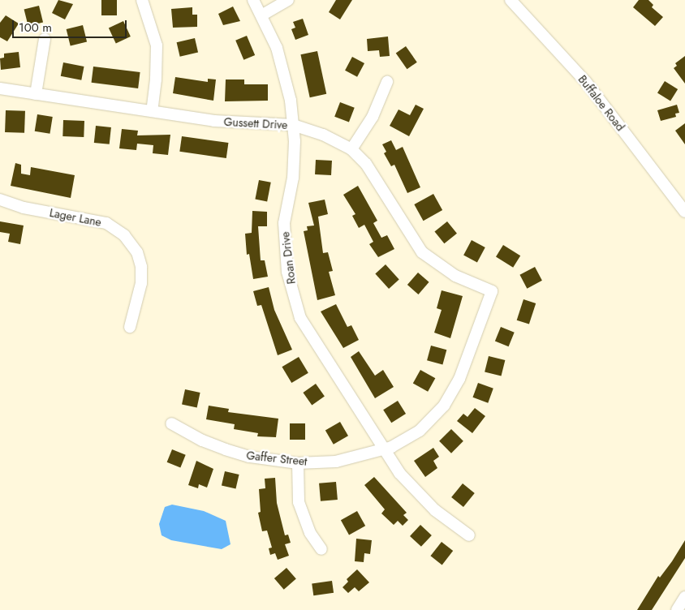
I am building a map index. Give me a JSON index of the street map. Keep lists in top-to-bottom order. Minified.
{"streets":{"street":["Buffaloe Road","Gussett Drive","Lager Lane","Roan Drive","Gaffer Street"]},"crossings":[["Gussett Drive","Roan Drive"],["Gussett Drive","Gaffer Street"],["Roan Drive","Gaffer Street"]],"scale_bar":"100 m"}
